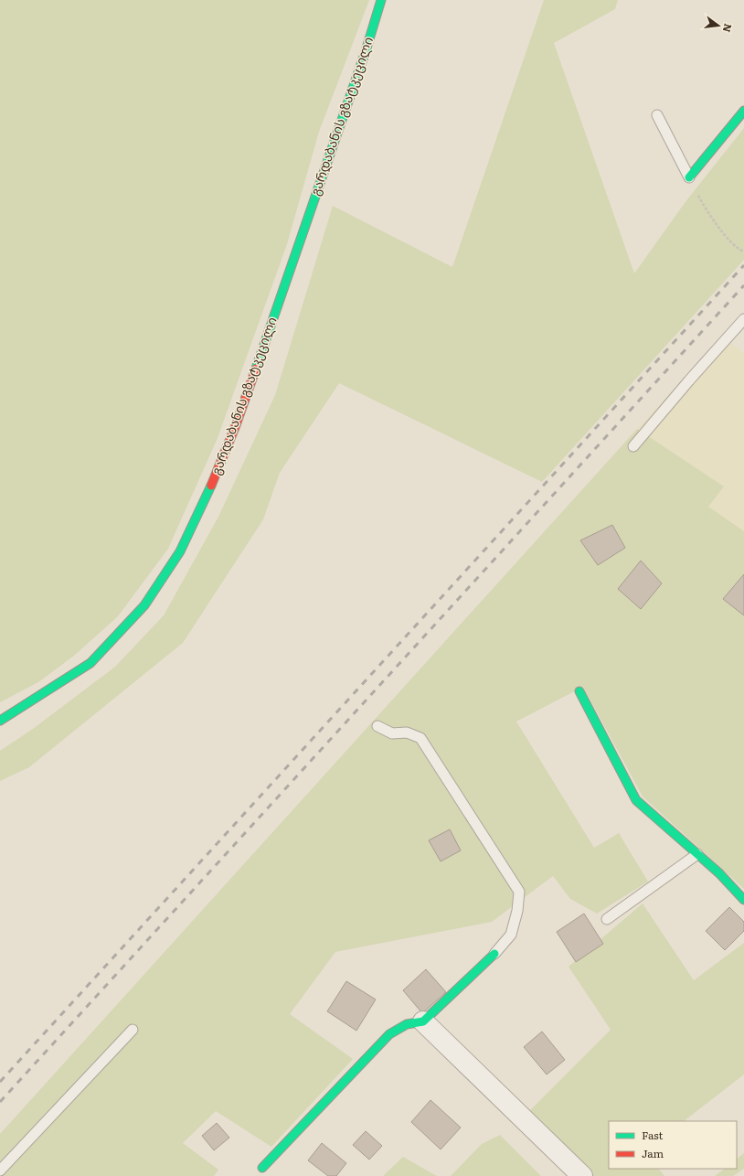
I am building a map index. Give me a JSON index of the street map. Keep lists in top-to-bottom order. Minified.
{"streets":{"main road":["გარდაბანის გზატკეცილი"]},"legend":["Fast","Jam"],"north":"right"}
